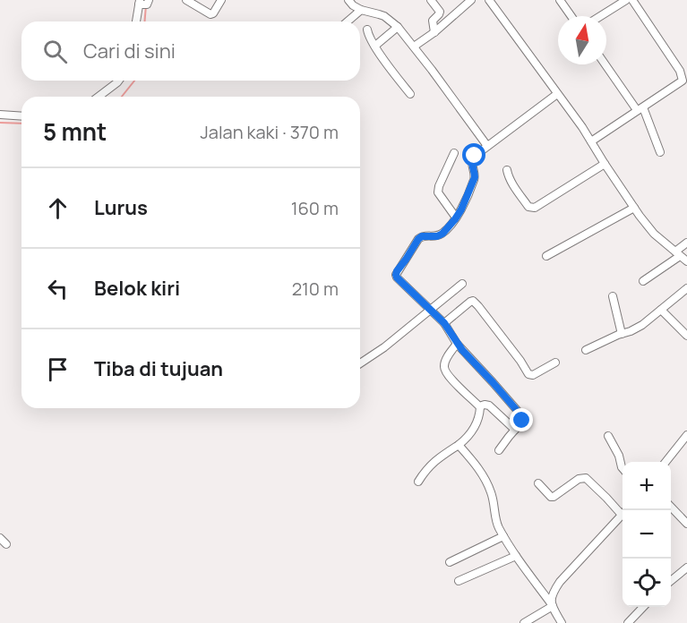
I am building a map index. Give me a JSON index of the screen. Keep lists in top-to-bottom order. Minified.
{"north":"top","page":{"search":"Cari di sini","heading":["5 mnt","Jalan kaki · 370 m"],"list":[["Lurus","160 m"],["Belok kiri","210 m"],"Tiba di tujuan"],"map_buttons":["+","−"]}}
